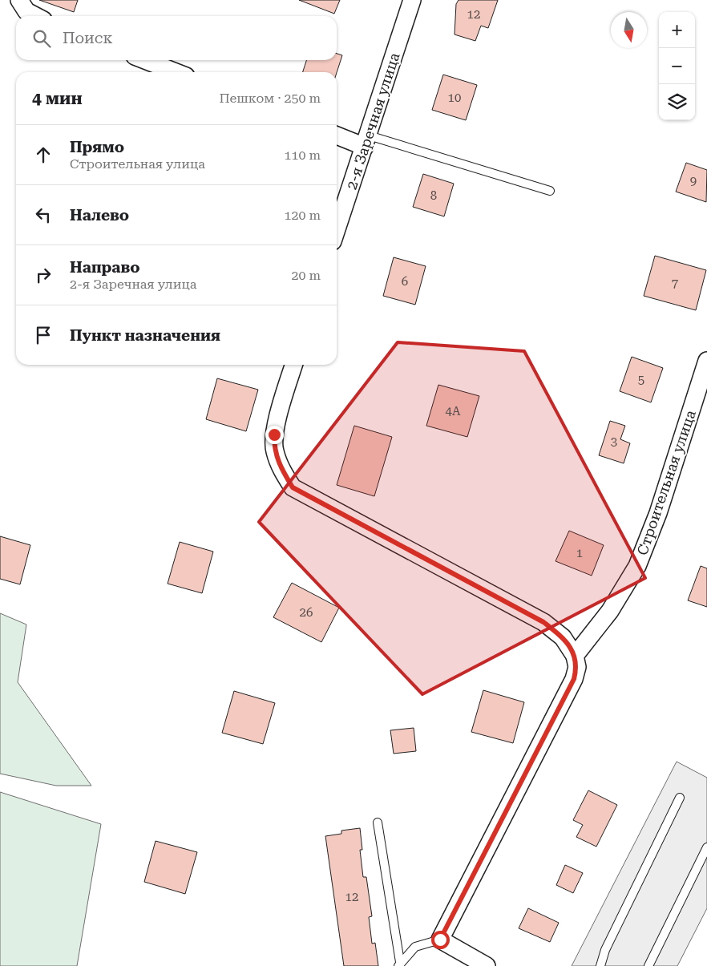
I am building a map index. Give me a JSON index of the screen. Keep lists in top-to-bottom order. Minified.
{"streets":{"street":["2-я Заречная улица","Строительная улица"]},"house_numbers":["12","10","9","8","6","7","5","4А","3","1","26","12"],"north":"bottom","page":{"map_buttons":["+","−"],"search":"Поиск","heading":["4 мин","Пешком · 250 m"],"list":[["Прямо","Строительная улица","110 m"],["Налево","120 m"],["Направо","2-я Заречная улица","20 m"],"Пункт назначения"]}}
